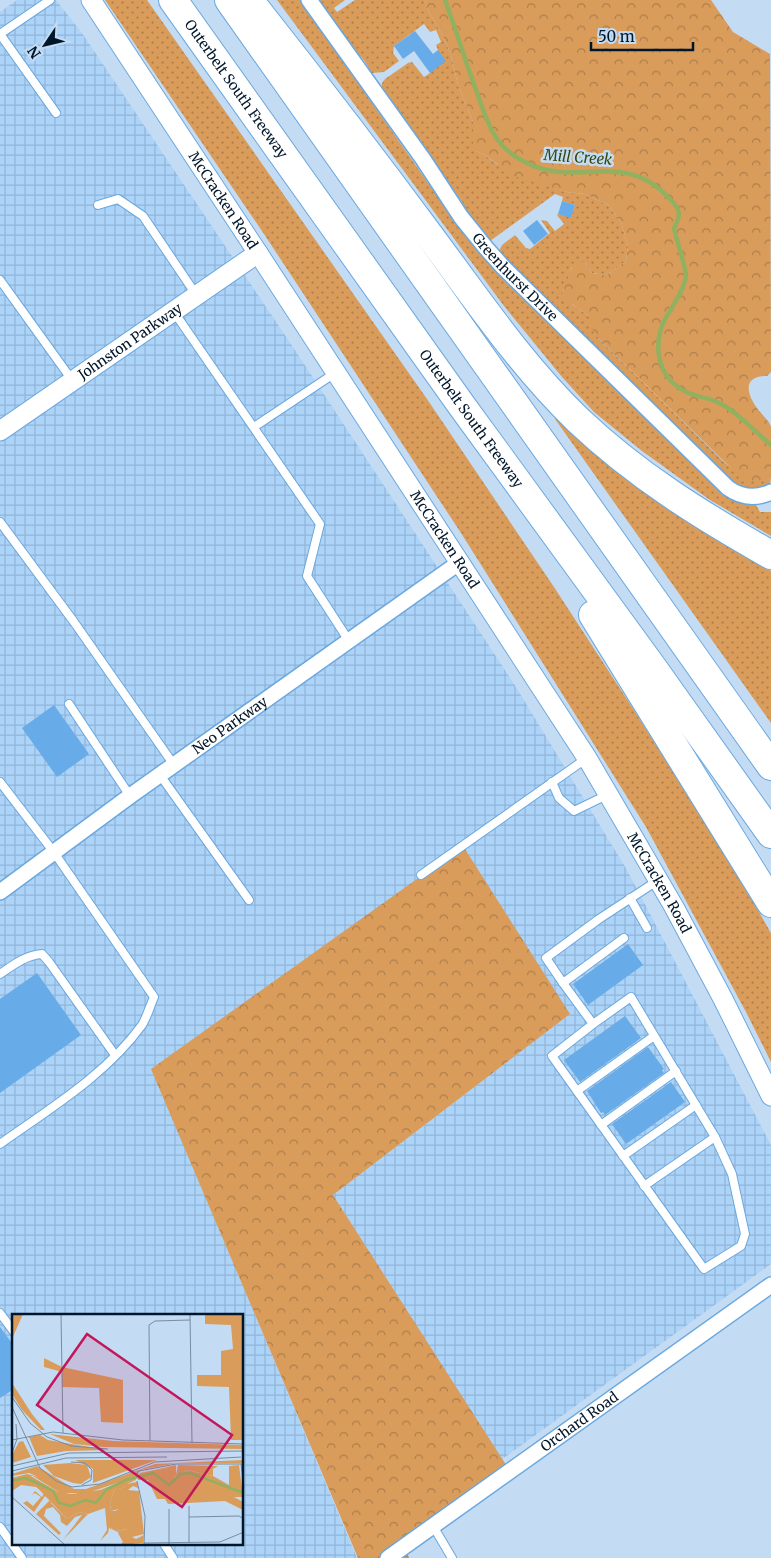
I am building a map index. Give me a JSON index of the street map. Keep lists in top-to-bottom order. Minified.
{"streets":{"highway":["Outerbelt South Freeway"],"street":["McCracken Road","Greenhurst Drive","Johnston Parkway","Neo Parkway","Orchard Road"]},"crossings":[["McCracken Road","Johnston Parkway"],["McCracken Road","Neo Parkway"]],"water":["Mill Creek"],"scale_bar":"50 m","north":"bottom left"}
